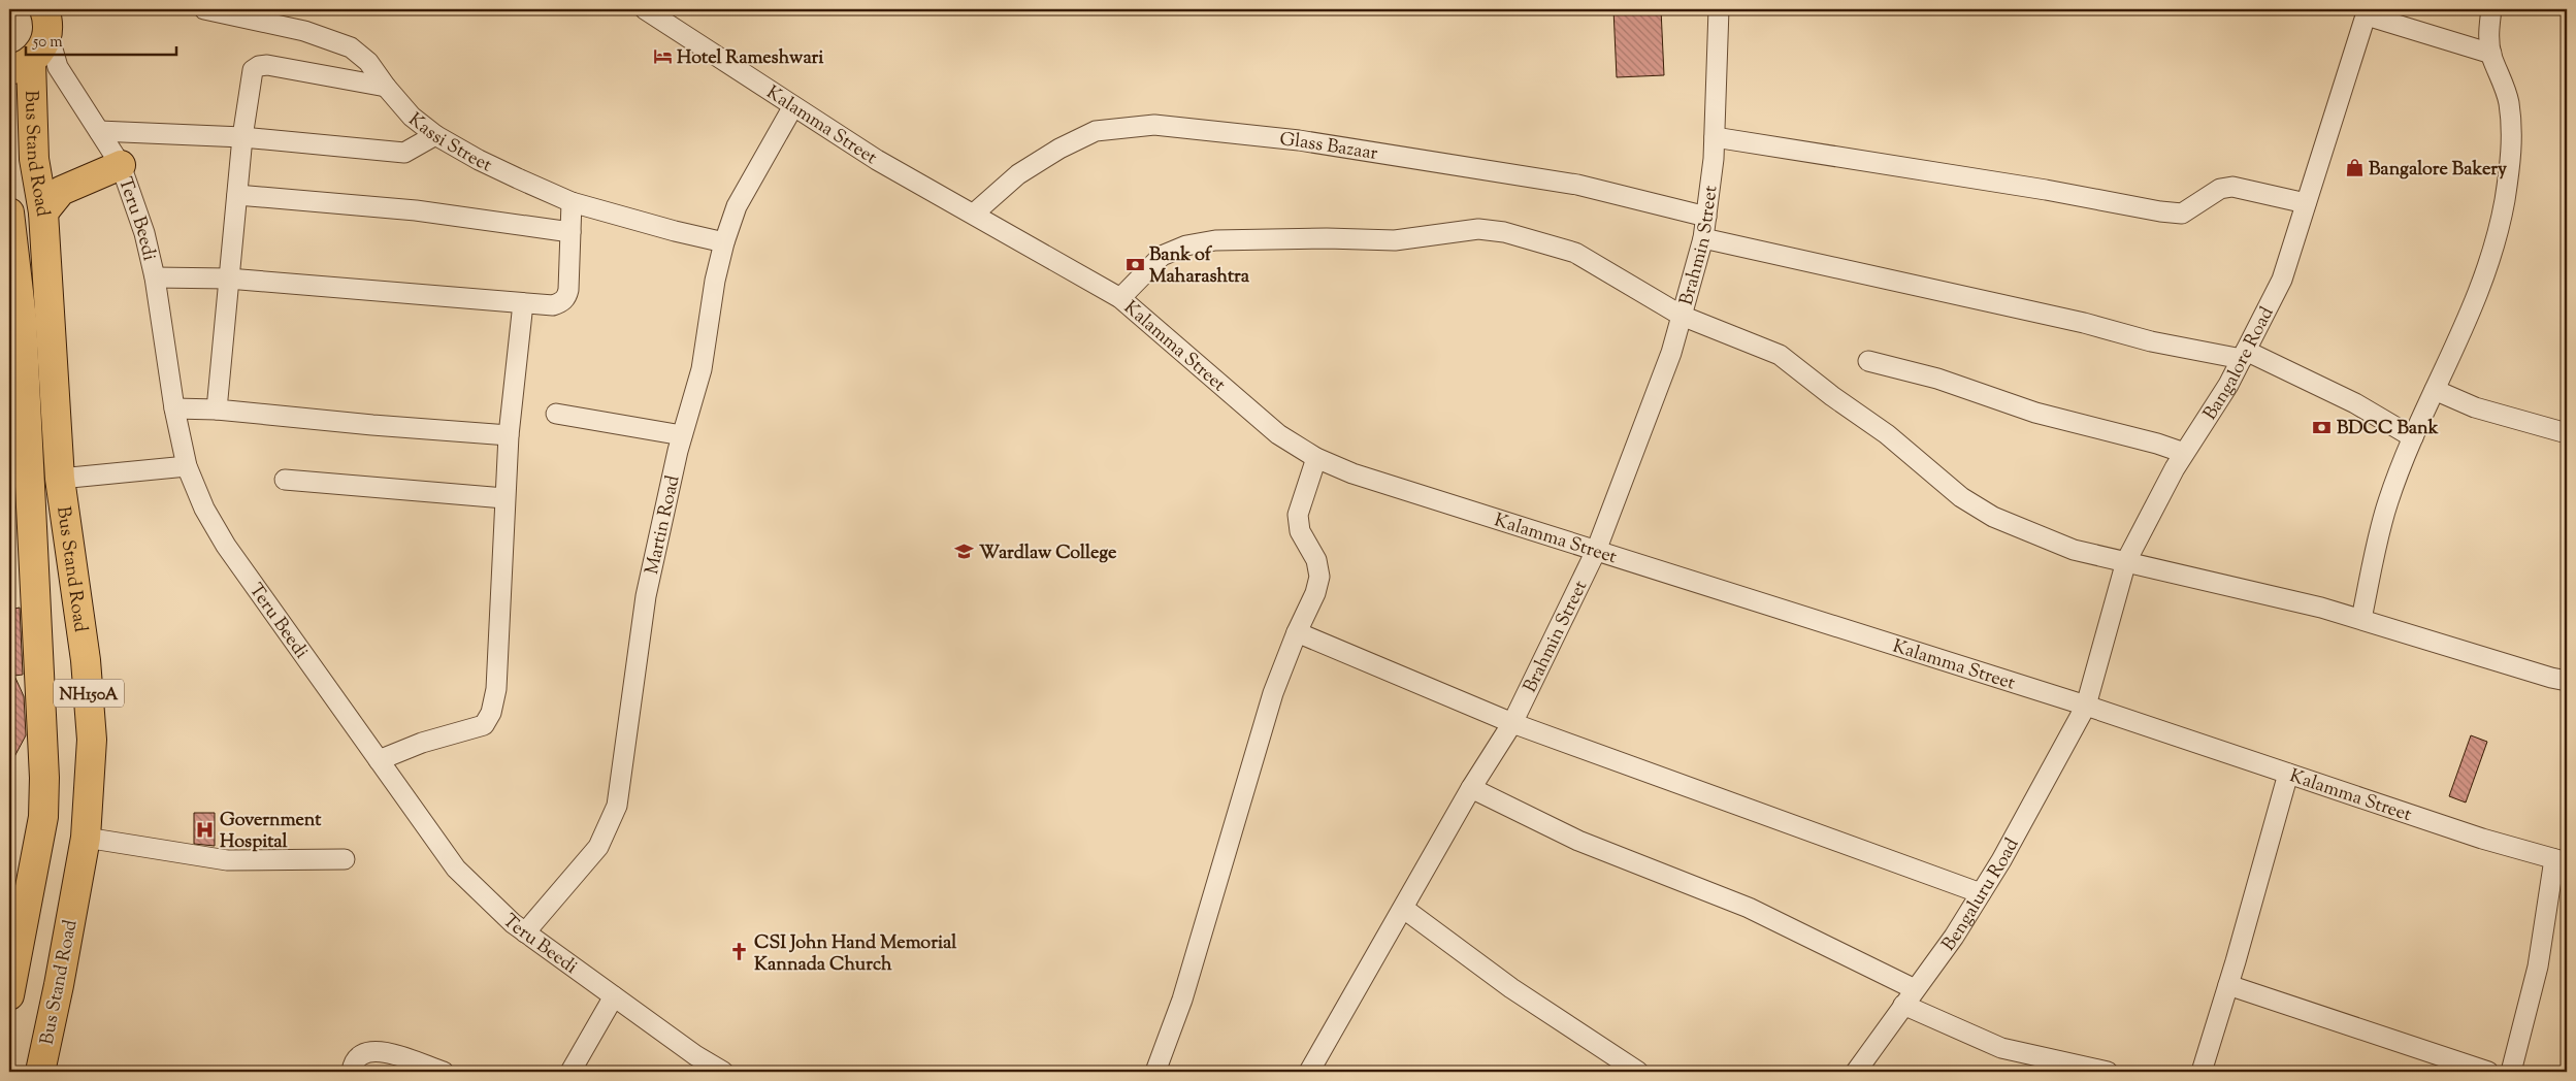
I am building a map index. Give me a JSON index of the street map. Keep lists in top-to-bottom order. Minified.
{"streets":{"highway":["Bus Stand Road","NH150A"],"street":["Kalamma Street","Kassi Street","Glass Bazaar","Teru Beedi","Brahmin Street","Bangalore Road","Martin Road","Bengaluru Road"]},"crossings":[["Kalamma Street","Glass Bazaar"],["Kalamma Street","Brahmin Street"],["Kalamma Street","Bangalore Road"],["Kalamma Street","Martin Road"],["Kalamma Street","Bengaluru Road"],["Kassi Street","Martin Road"],["Glass Bazaar","Brahmin Street"],["Teru Beedi","Martin Road"],["Bangalore Road","Bengaluru Road"]],"places":{"hotel":["Hotel Rameshwari"],"shop":["Bangalore Bakery"],"bank":["Bank of Maharashtra","BDCC Bank"],"school or university":["Wardlaw College"],"hospital":["Government Hospital"],"church":["CSI John Hand Memorial Kannada Church"]},"scale_bar":"50 m"}
